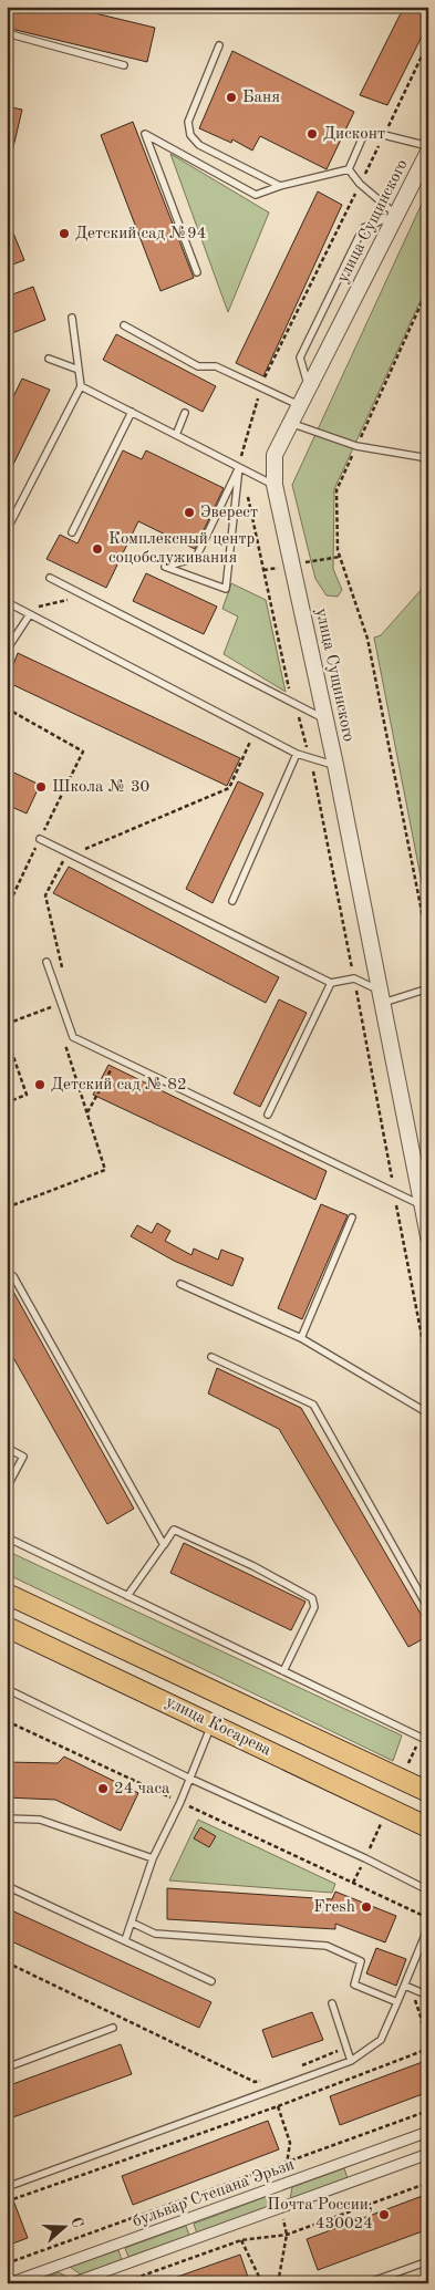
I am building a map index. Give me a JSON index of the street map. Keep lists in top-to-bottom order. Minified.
{"streets":{"main road":["улица Косарева"],"street":["улица Сущинского","бульвар Степана Эрьзи"]},"places":["Баня","Дисконт","Детский сад №94","Эверест","Комплексный центр соцобслуживания","Школа № 30","Детский сад № 82","24 часа","Fresh","Почта России, 430024"],"north":"right"}
